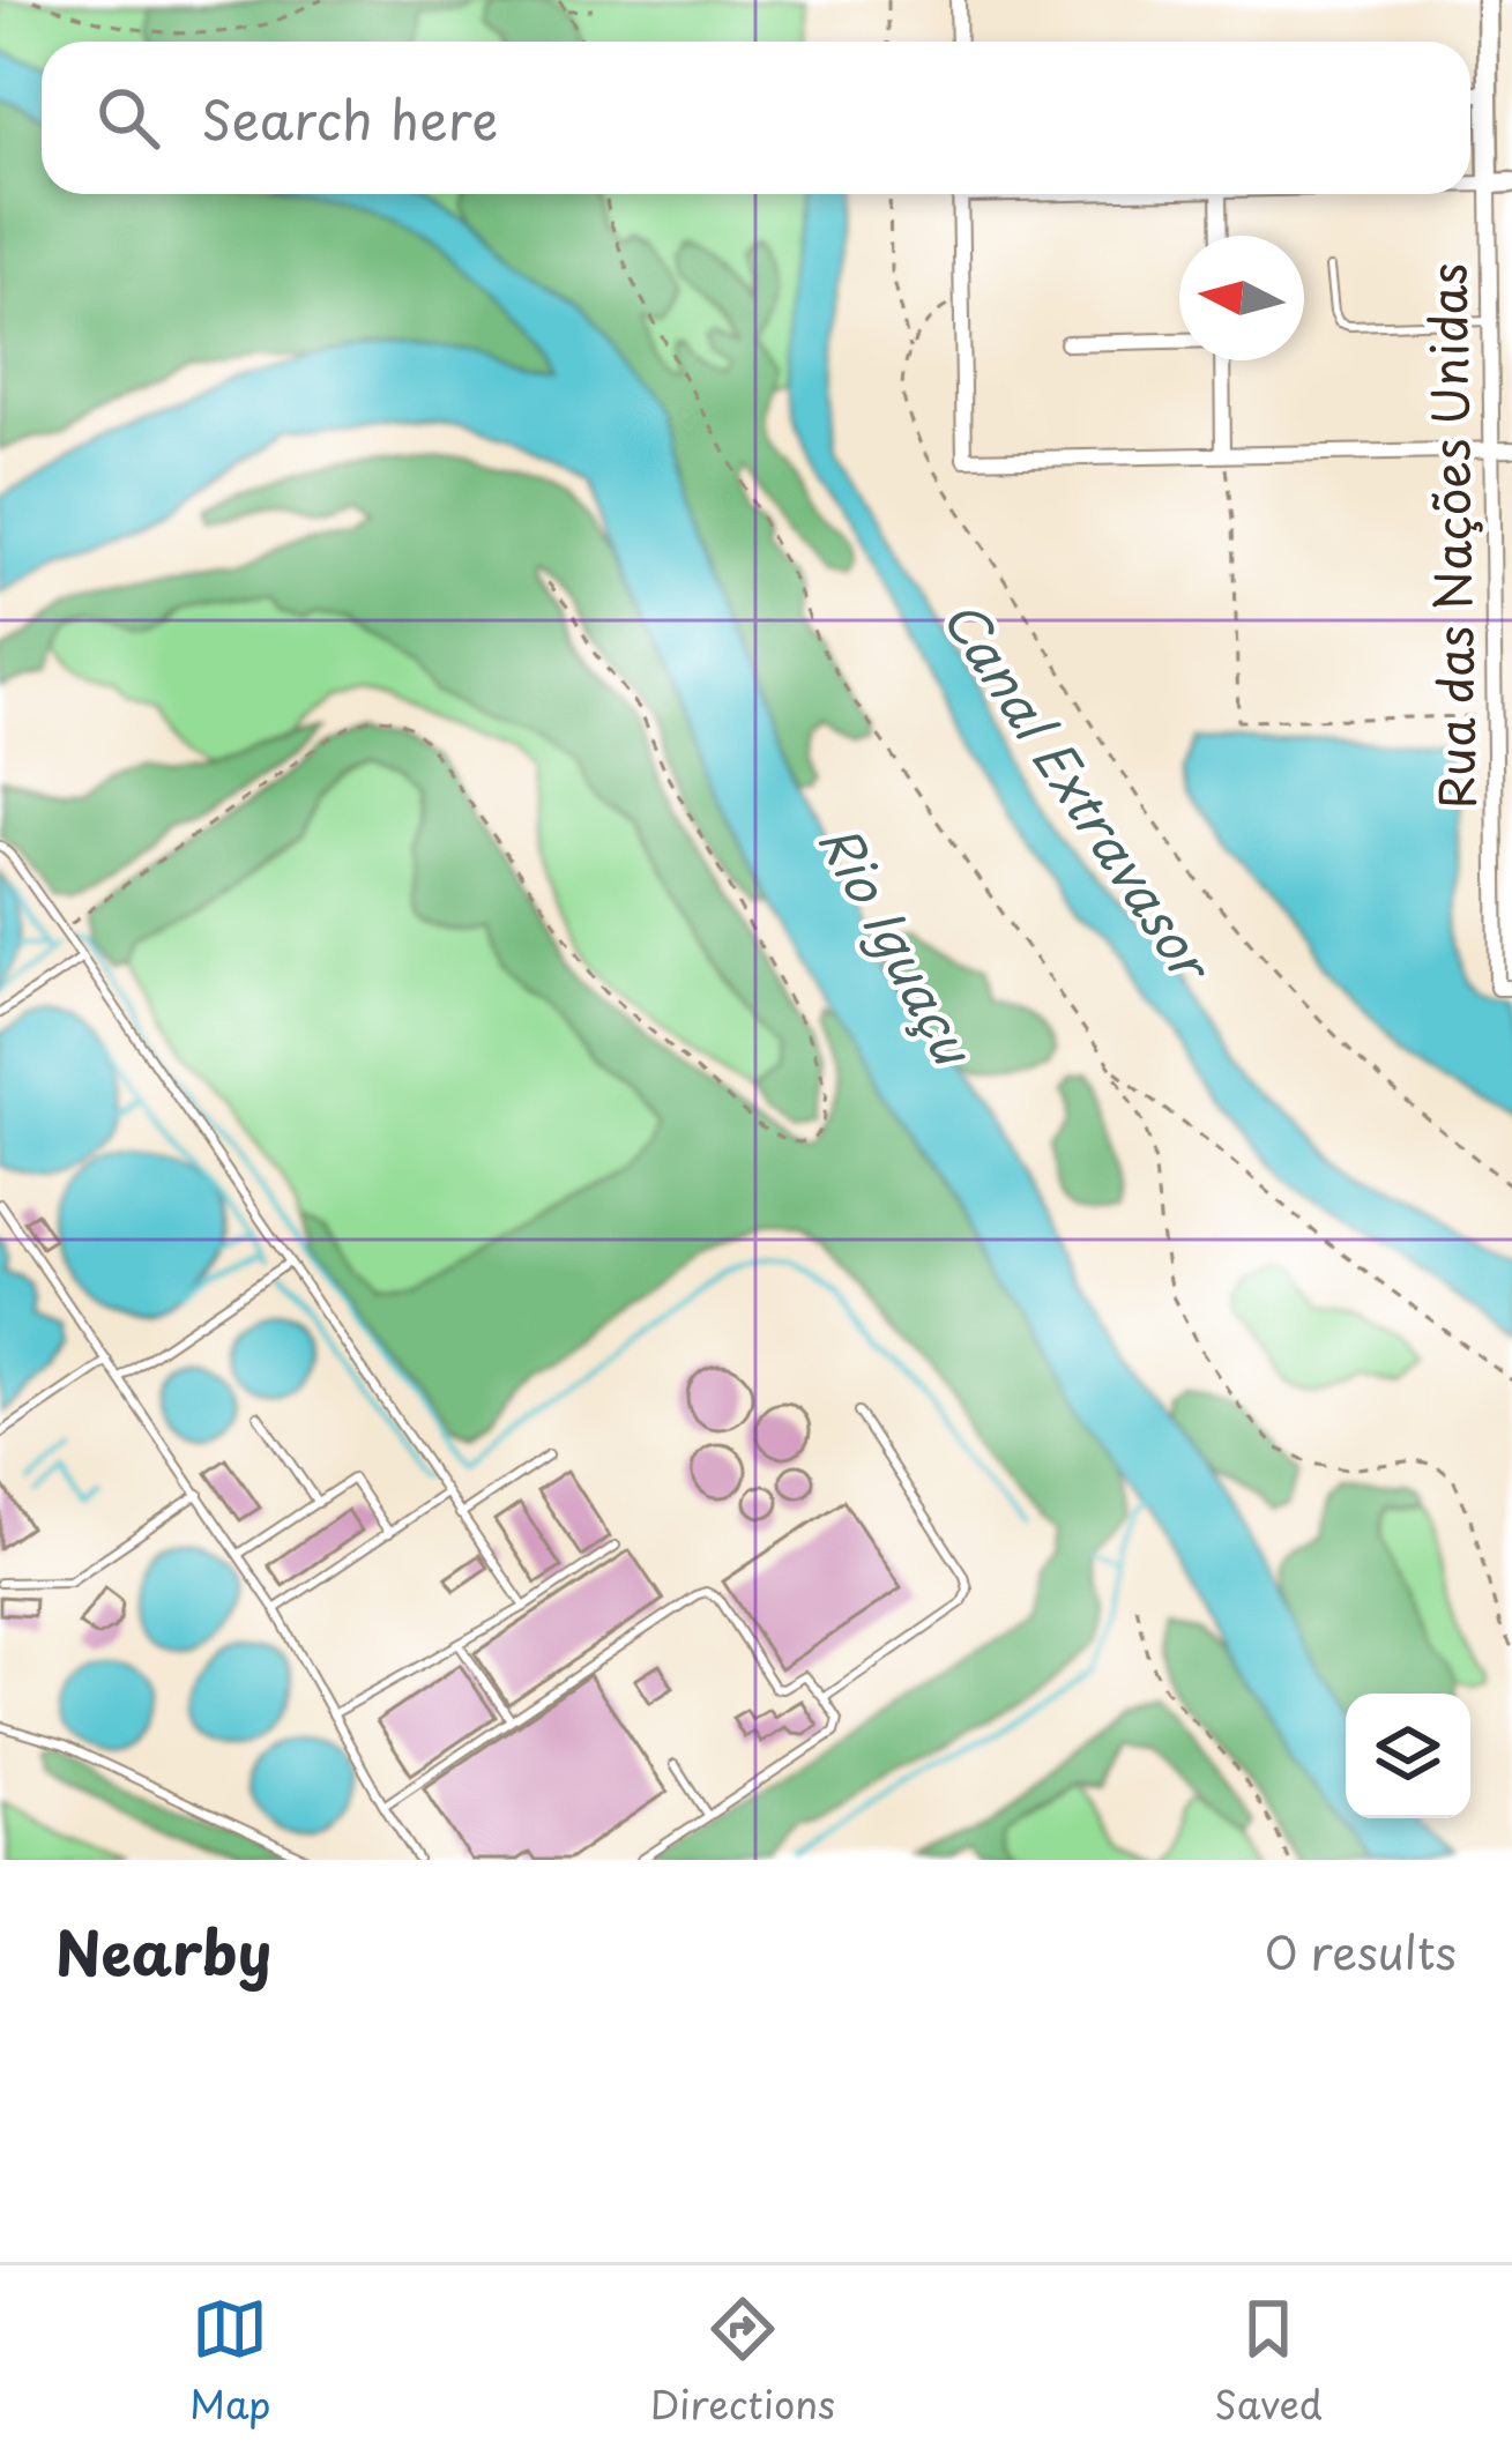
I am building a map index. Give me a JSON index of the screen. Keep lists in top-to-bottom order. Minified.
{"streets":{"street":["Rua das Nações Unidas"]},"water":["Canal Extravasor","Rio Iguaçu"],"north":"left","page":{"search":"Search here","heading":["Nearby","0 results"],"nav":["Map","Directions","Saved"]}}
